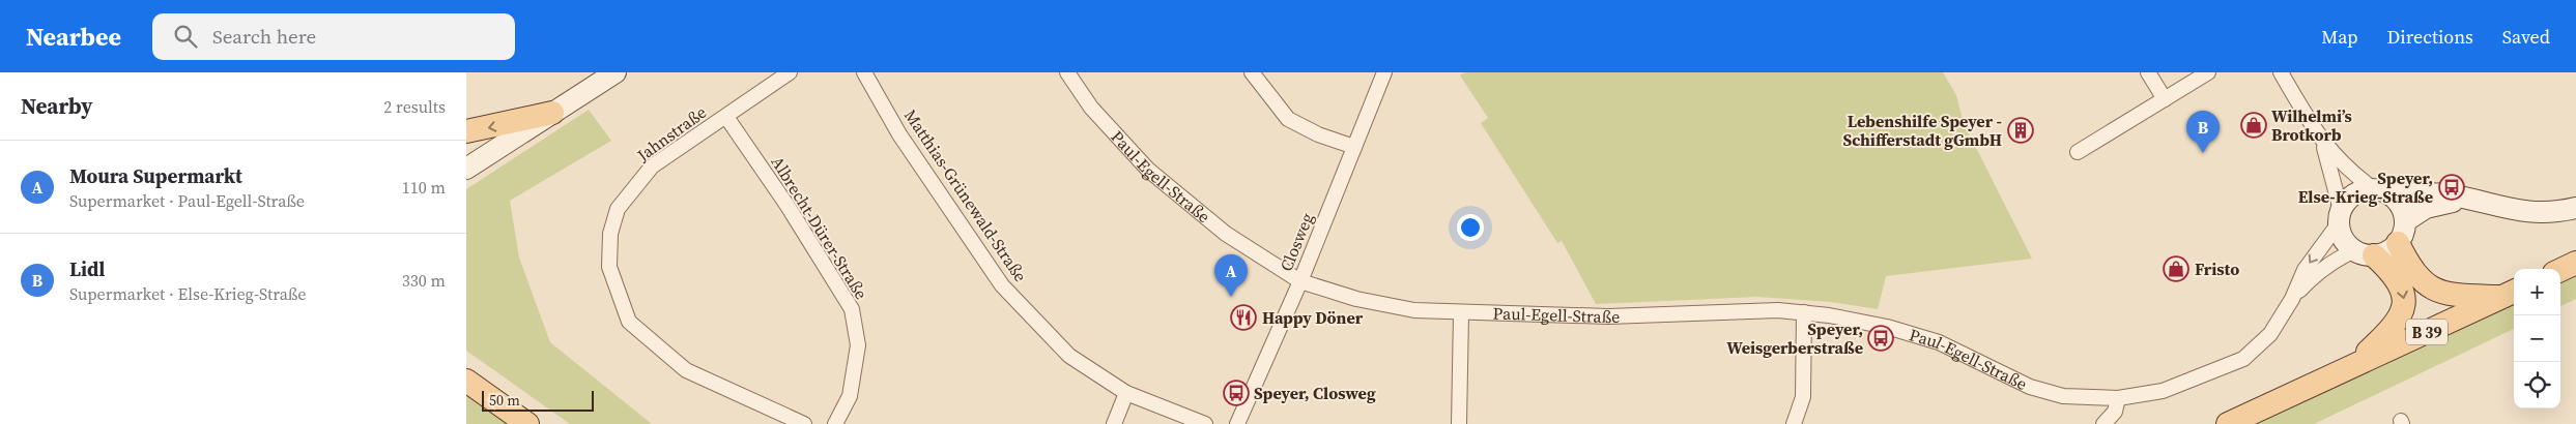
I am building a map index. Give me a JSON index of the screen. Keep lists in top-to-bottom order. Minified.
{"streets":{"main road":["B 39"],"street":["Jahnstraße","Paul-Egell-Straße","Matthias-Grünewald-Straße","Albrecht-Dürer-Straße","Closweg"]},"crossings":[["Jahnstraße","Albrecht-Dürer-Straße"],["Paul-Egell-Straße","Closweg"]],"places":{"shop":["Wilhelmi’s Brotkorb","Fristo"],"building":["Lebenshilfe Speyer - Schifferstadt gGmbH"],"bus stop":["Speyer, Else-Krieg-Straße","Speyer, Weisgerberstraße","Speyer, Closweg"],"restaurant":["Happy Döner"]},"scale_bar":"50 m","page":{"header":"Nearbee","search":"Search here","nav":["Map","Directions","Saved"],"heading":["Nearby","2 results"],"pins":["B","A"],"list":[{"mark":"A","name":"Moura Supermarkt","note":"Supermarket · Paul-Egell-Straße","value":"110 m"},{"mark":"B","name":"Lidl","note":"Supermarket · Else-Krieg-Straße","value":"330 m"}],"map_buttons":["+","−"],"scale":"50 m"}}
